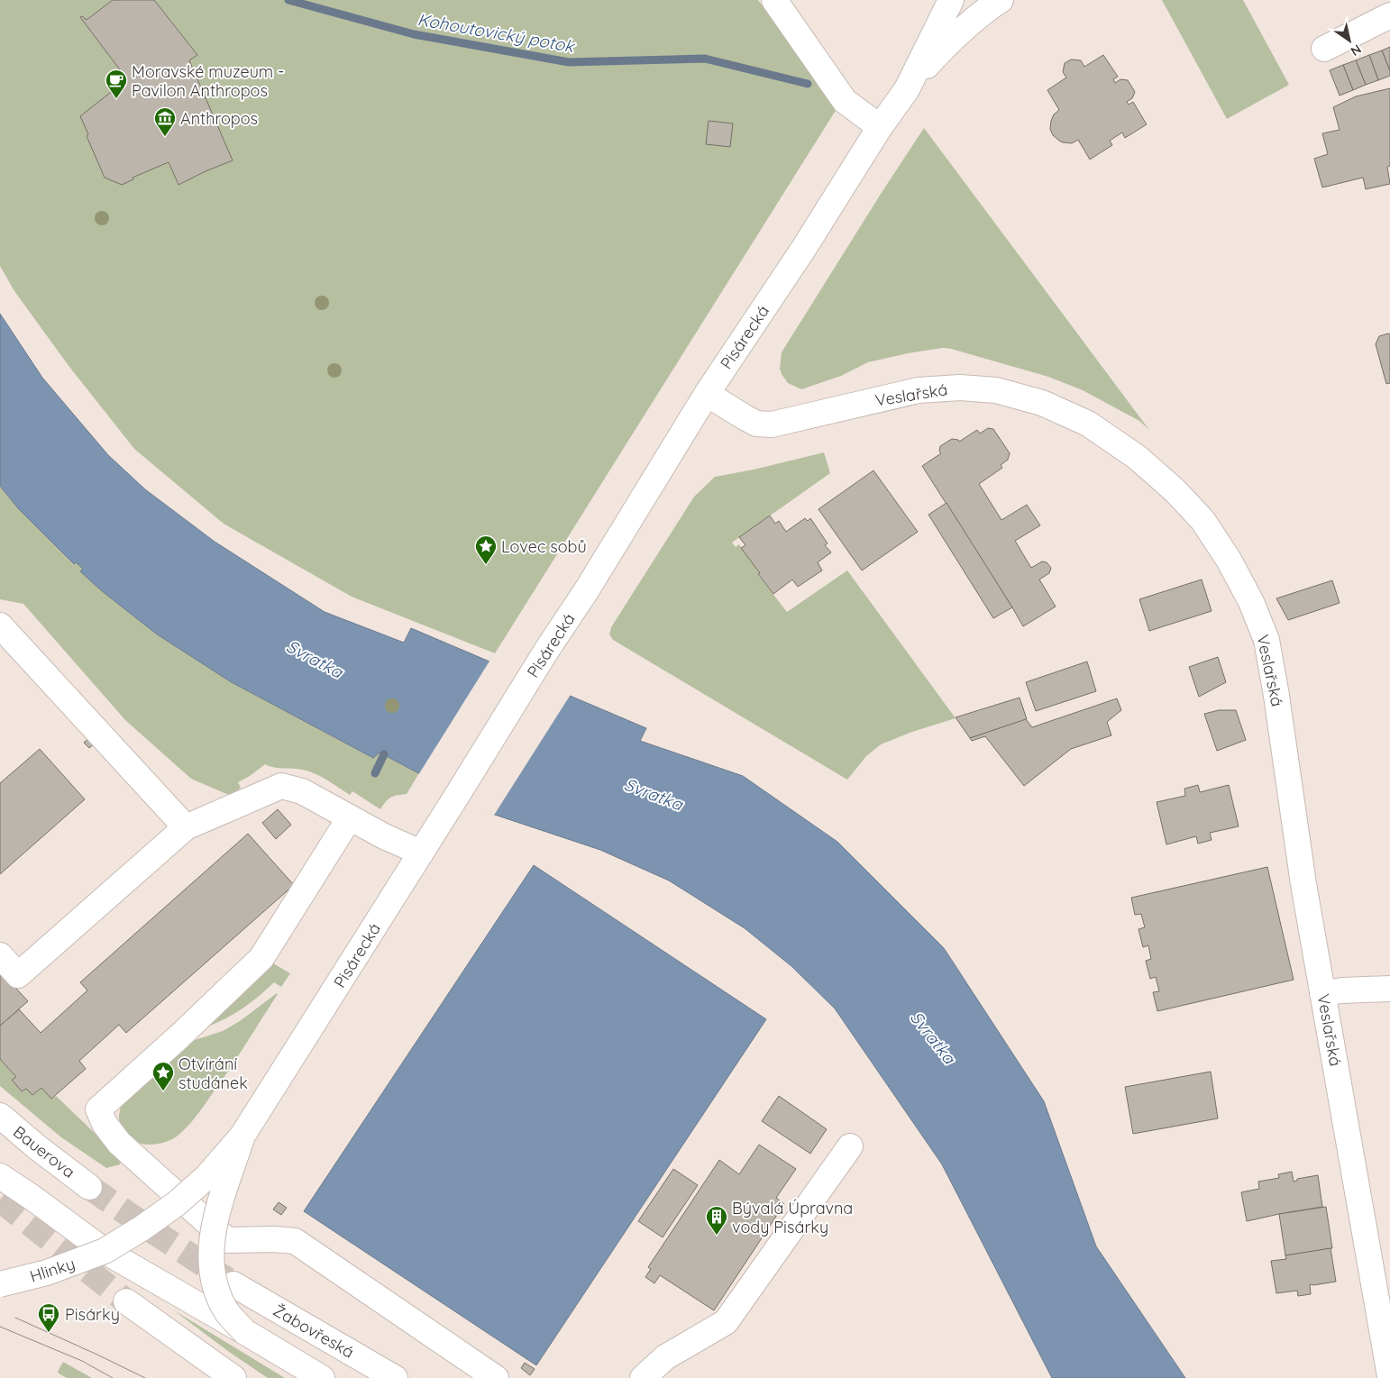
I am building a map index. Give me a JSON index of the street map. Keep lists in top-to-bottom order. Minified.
{"streets":{"main road":["Pisárecká","Veslařská","Bauerova","Hlinky","Žabovřeská"]},"crossings":[["Pisárecká","Veslařská"],["Pisárecká","Hlinky"]],"water":["Kohoutovický potok","Svratka"],"places":{"cafe":["Moravské muzeum - Pavilon Anthropos"],"museum":["Anthropos"],"place":["Lovec sobů","Otvírání studánek"],"building":["Bývalá Úpravna vody Pisárky"],"bus stop":["Pisárky"]},"north":"bottom right"}
